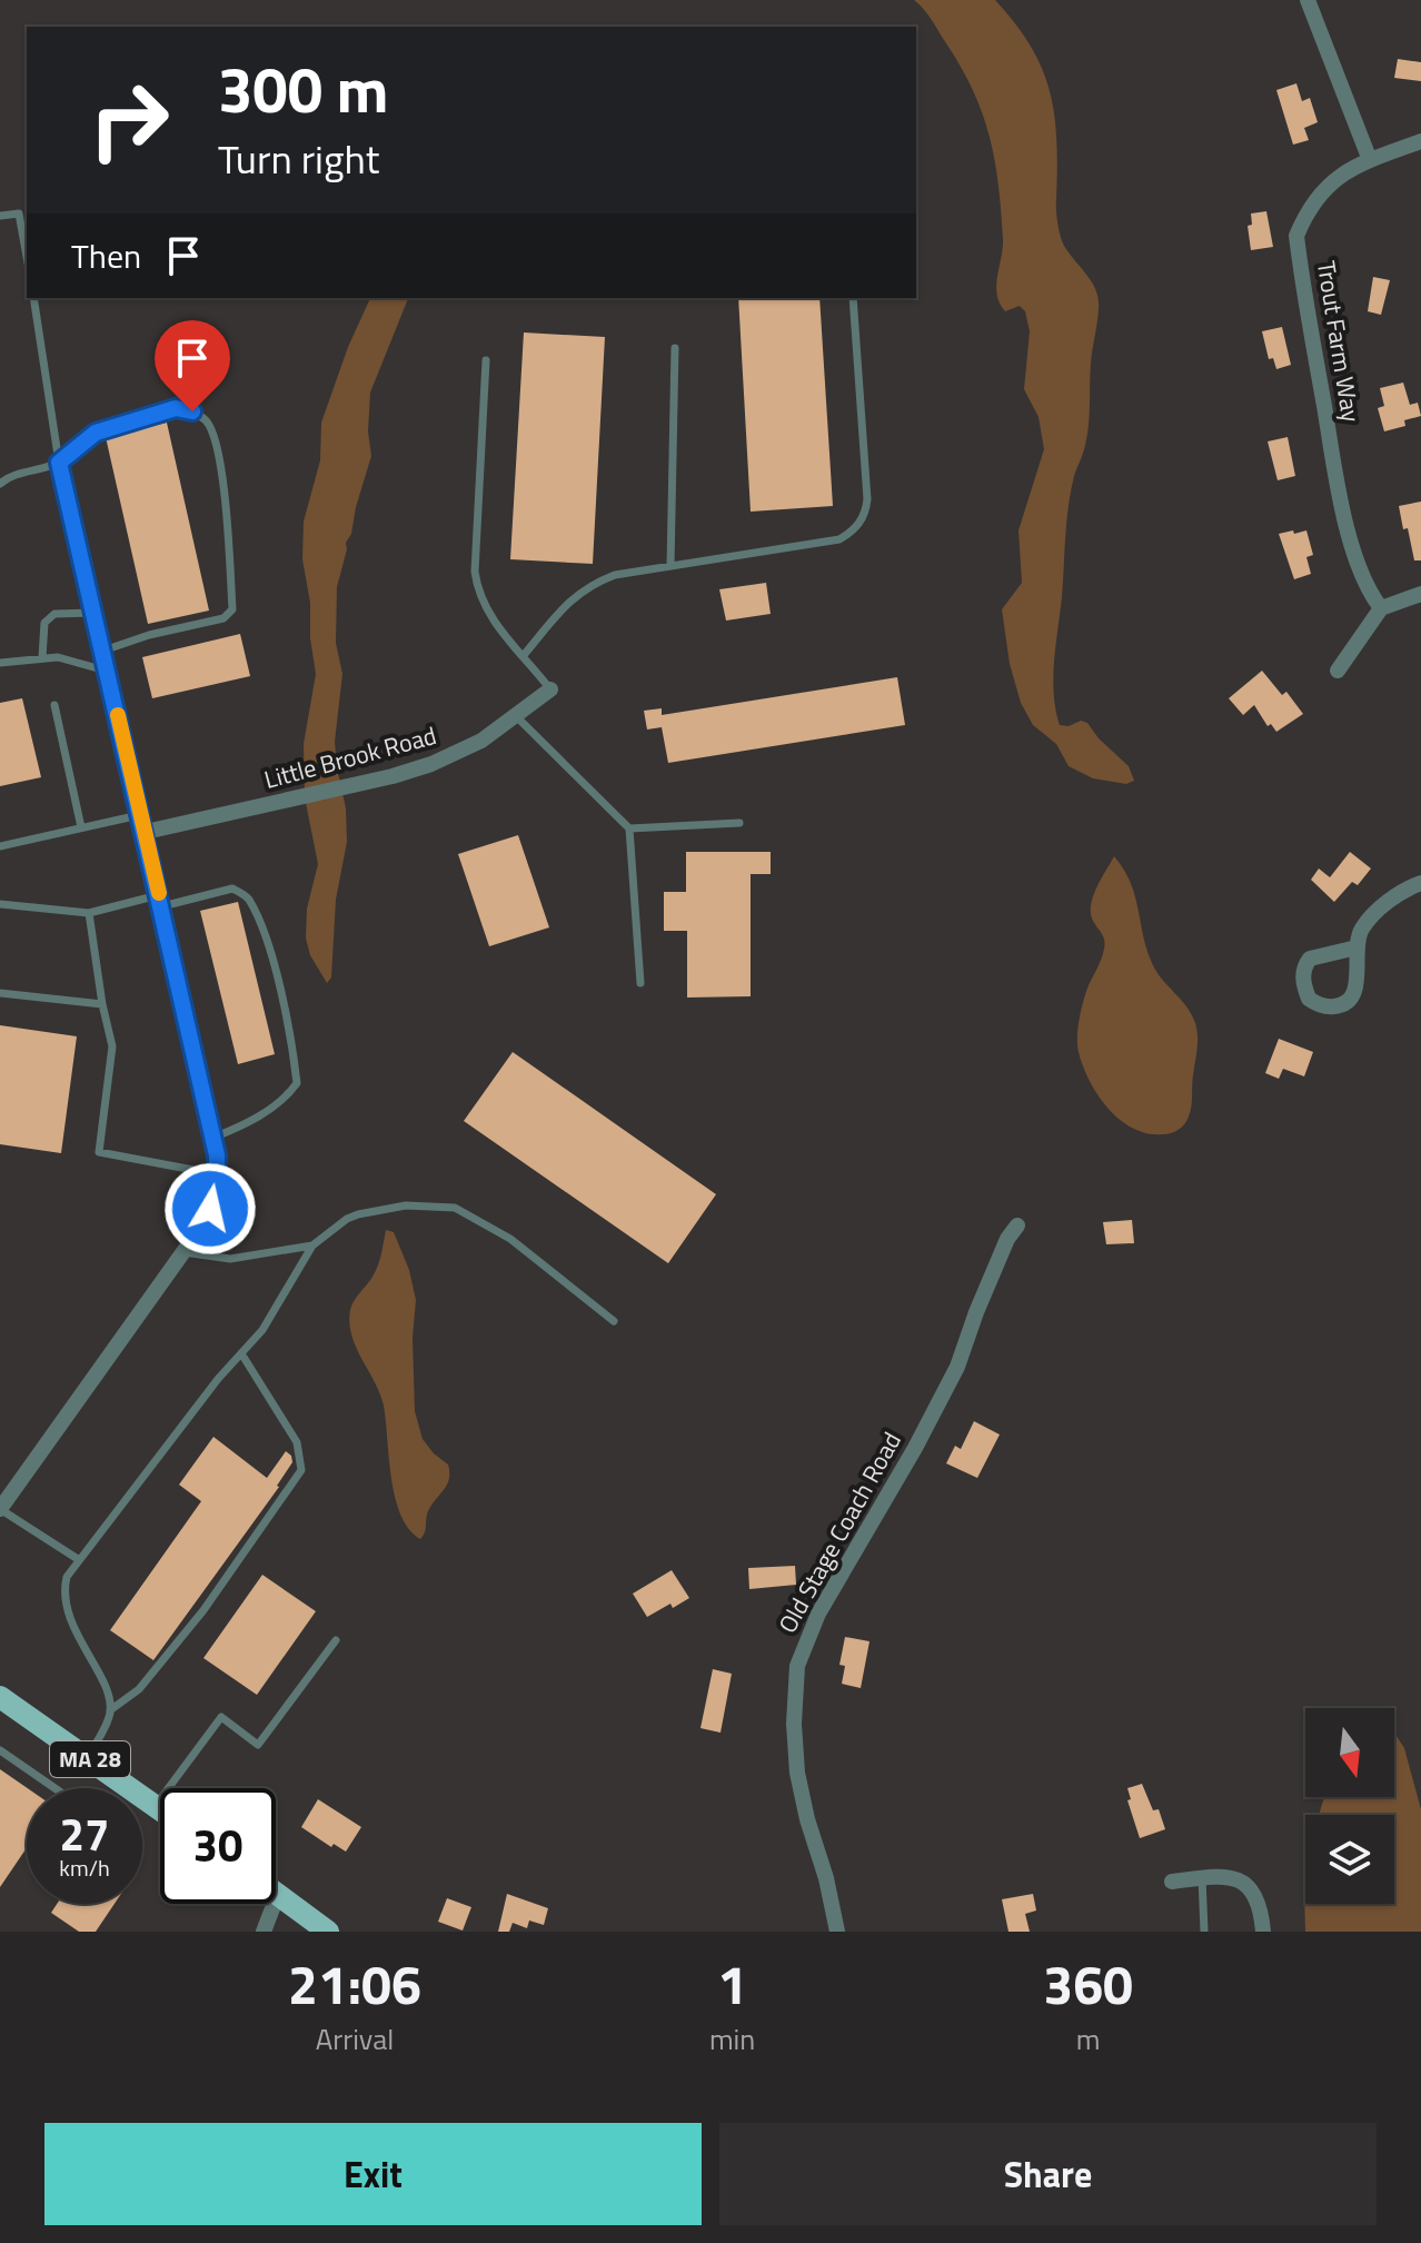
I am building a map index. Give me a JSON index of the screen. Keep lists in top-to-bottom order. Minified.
{"streets":{"main road":["MA 28"],"street":["Trout Farm Way","Little Brook Road","Old Stage Coach Road"]},"north":"bottom","page":{"turn":["300 m","Turn right"],"then":"Then","speed":"27 km/h","limit":"30","eta":["21:06","Arrival","1","min","360","m"],"buttons":["Exit","Share"]}}
